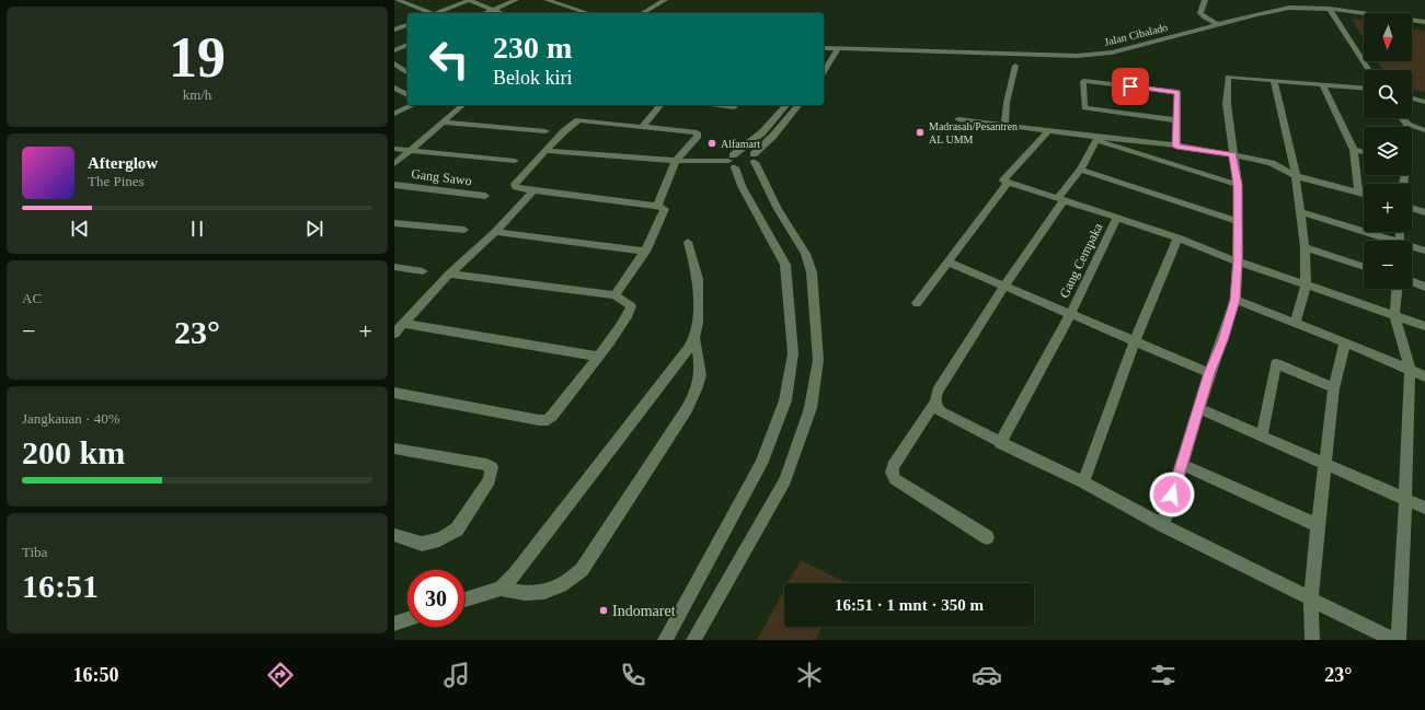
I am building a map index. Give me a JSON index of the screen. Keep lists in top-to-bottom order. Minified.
{"streets":{"street":["Jalan Cibalado","Gang Sawo","Gang Cempaka"]},"places":["Madrasah/Pesantren AL UMM","Alfamart","Indomaret"],"north":"bottom","page":{"tile":[["19","km/h"],"AC",["Jangkauan · 40%","200 km"],["Tiba","16:51"]],"map_buttons":["+","−"],"turn":["230 m","Belok kiri"],"song":["Afterglow","The Pines"],"heat":["−","23°","+"],"limit":"30","trip":"16:51 · 1 mnt · 350 m","tabs":["16:50","23°"]}}
